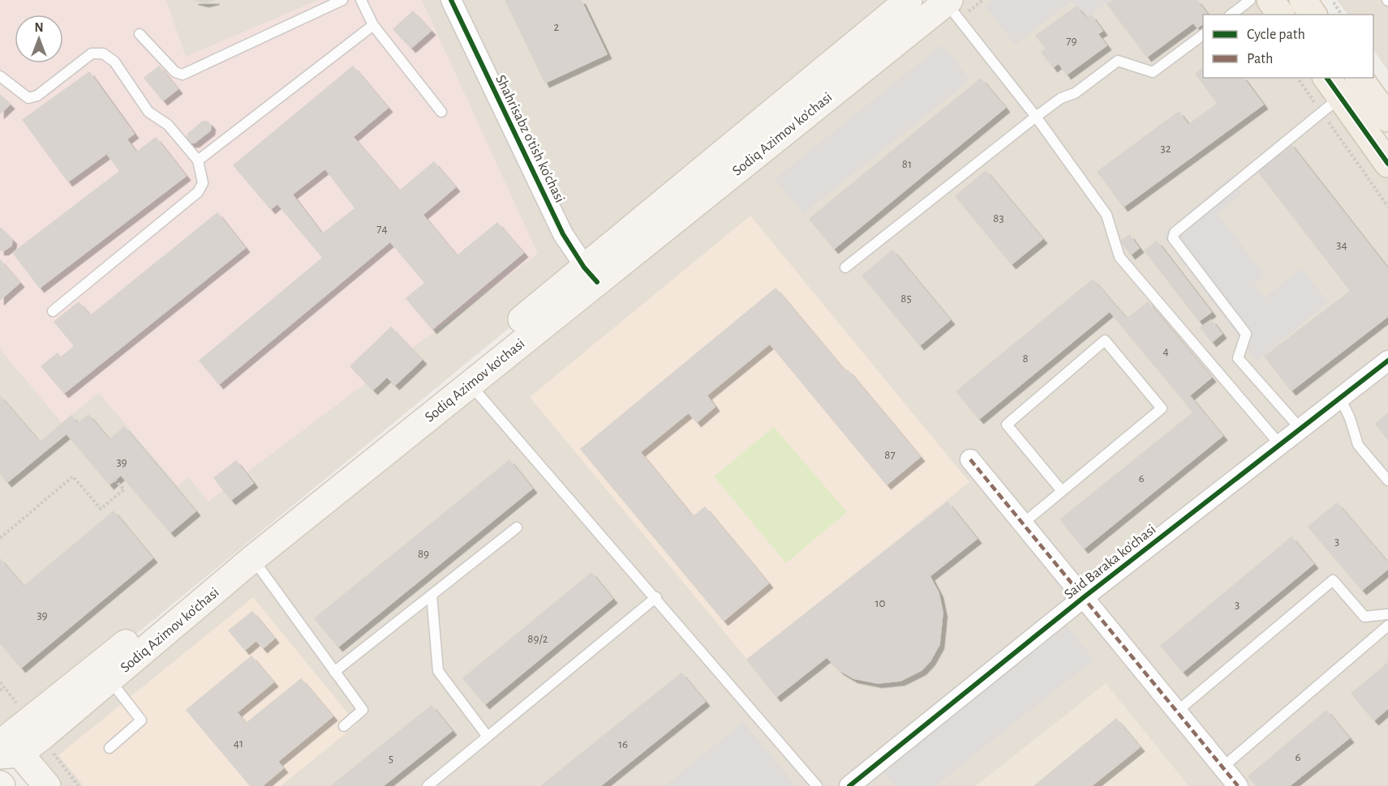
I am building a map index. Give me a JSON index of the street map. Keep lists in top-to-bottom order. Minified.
{"streets":{"main road":["Sodiq Azimov ko'chasi"],"street":["Shahrisabz o'tish ko'chasi","Said Baraka ko'chasi"]},"crossings":[["Sodiq Azimov ko'chasi","Shahrisabz o'tish ko'chasi"]],"house_numbers":["2","79","32","81","83","74","34","85","4","8","87","39","6","3","89","10","3","39","89/2","41","16","6","5"],"legend":["Cycle path","Path"],"north":"top"}
